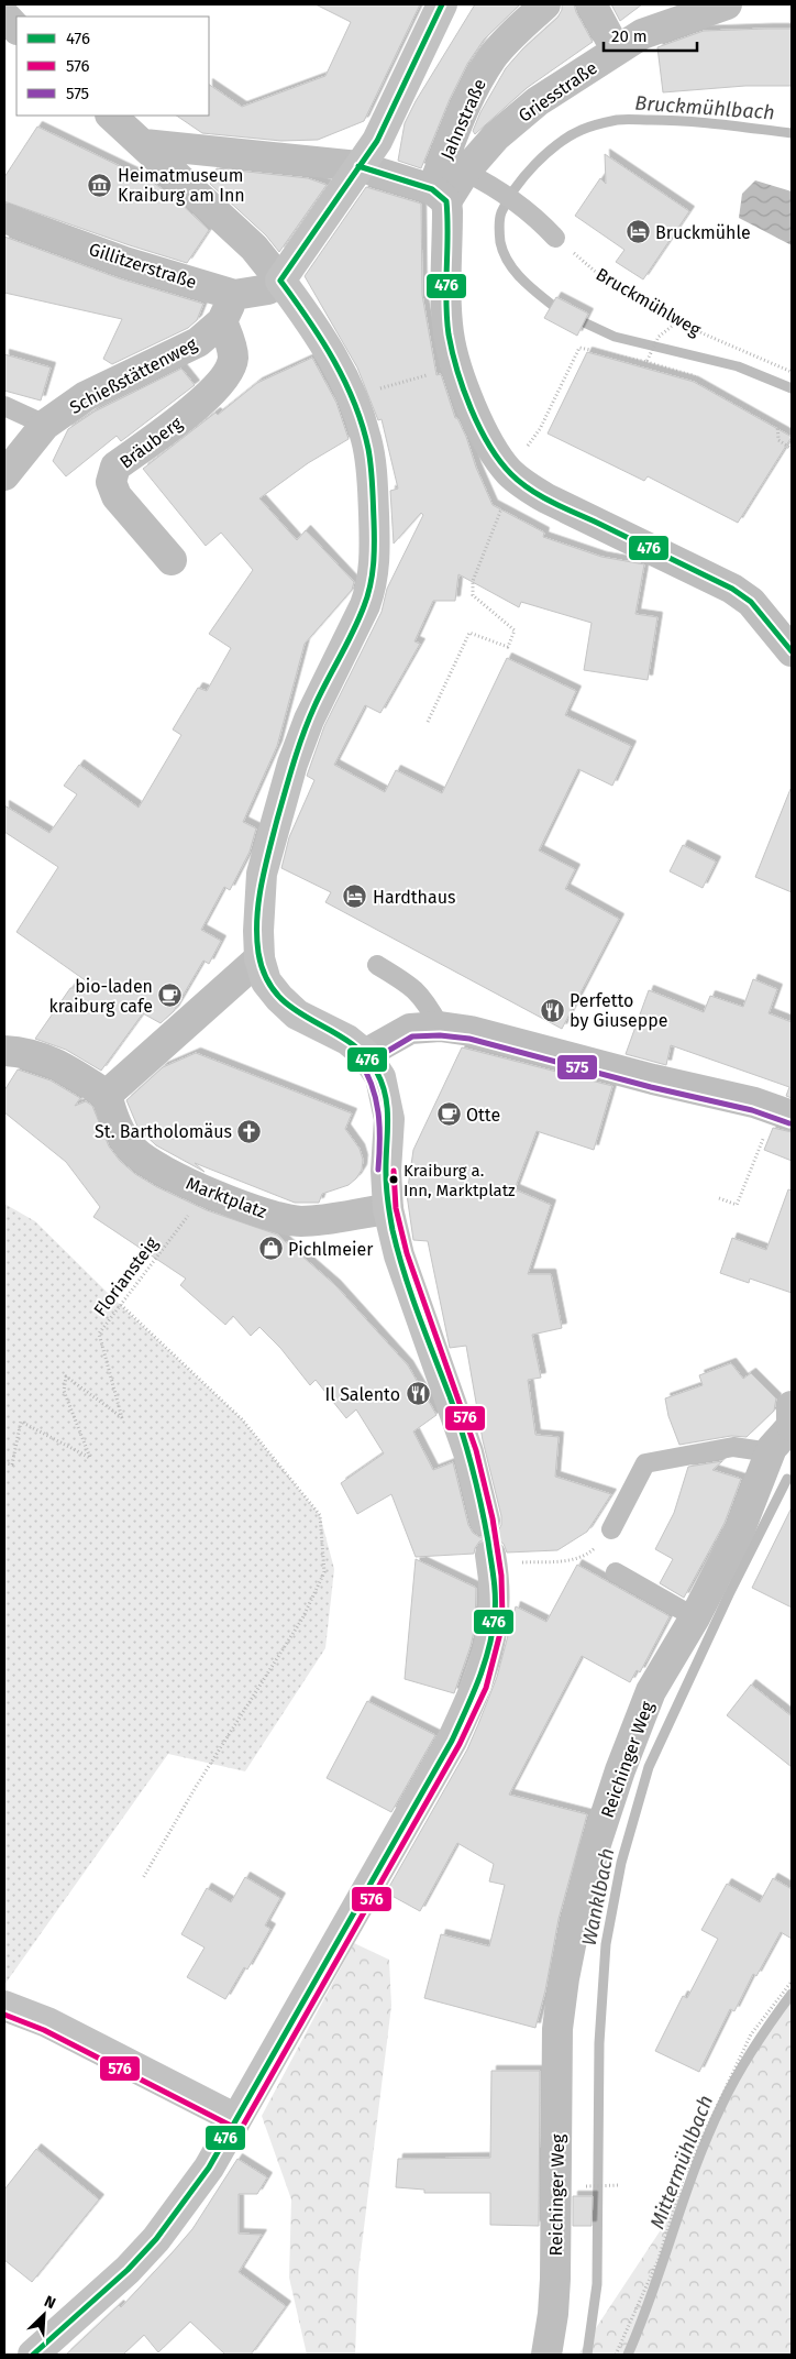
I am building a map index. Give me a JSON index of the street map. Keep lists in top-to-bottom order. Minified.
{"streets":{"street":["Griesstraße","Jahnstraße","Gillitzerstraße","Schießstättenweg","Bräuberg","Marktplatz","Reichinger Weg"],"path":["Bruckmühlweg","Floriansteig"]},"crossings":[["Griesstraße","Jahnstraße"],["Gillitzerstraße","Schießstättenweg"],["Gillitzerstraße","Bräuberg"],["Schießstättenweg","Bräuberg"],["Marktplatz","Floriansteig"]],"water":["Bruckmühlbach","Wanklbach","Mittermühlbach"],"places":{"museum":["Heimatmuseum Kraiburg am Inn"],"hotel":["Bruckmühle","Hardthaus"],"cafe":["bio-laden kraiburg cafe","Otte"],"restaurant":["Perfetto by Giuseppe","Il Salento"],"church":["St. Bartholomäus"],"other":["Kraiburg a. Inn, Marktplatz"],"shop":["Pichlmeier"]},"lines":["transit line 476","transit line 575","transit line 576"],"legend":["476","576","575"],"scale_bar":"20 m","north":"top right"}
